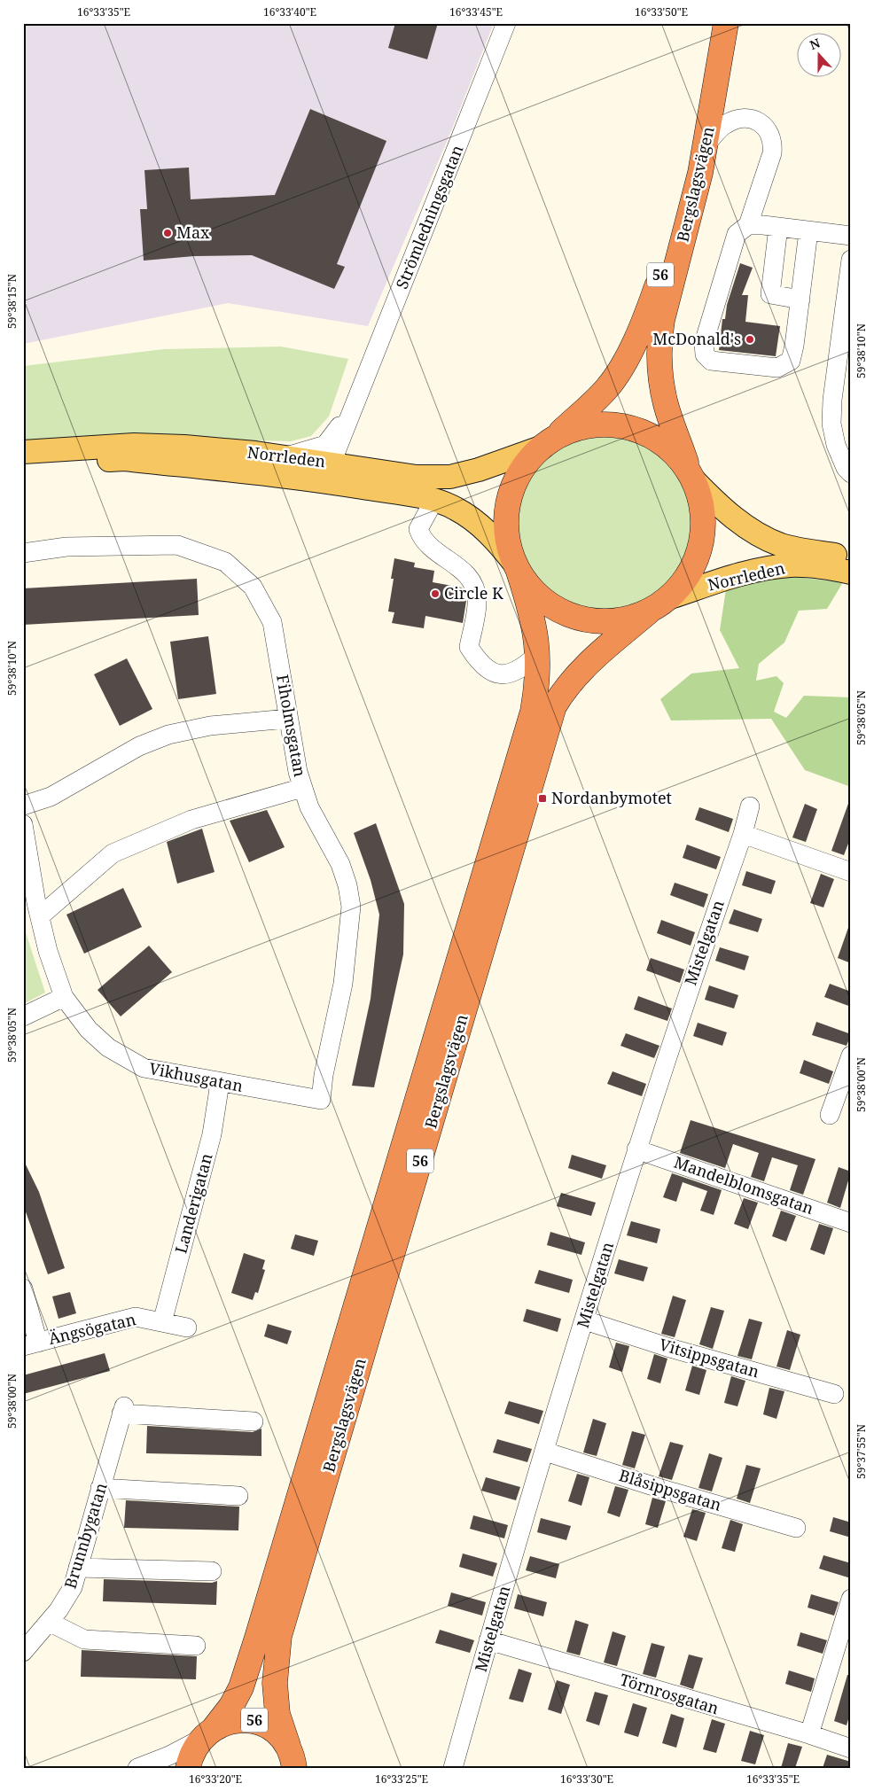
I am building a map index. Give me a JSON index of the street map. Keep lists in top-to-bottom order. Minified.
{"streets":{"highway":["Bergslagsvägen","56"],"main road":["Norrleden"],"street":["Strömledningsgatan","Fiholmsgatan","Mistelgatan","Vikhusgatan","Mandelblomsgatan","Landerigatan","Ängsögatan","Vitsippsgatan","Blåsippsgatan","Brunnbygatan","Törnrosgatan"]},"crossings":[["Bergslagsvägen","56"],["Bergslagsvägen","Norrleden"],["Strömledningsgatan","Norrleden"],["56","Norrleden"],["Fiholmsgatan","Vikhusgatan"],["Mistelgatan","Mandelblomsgatan"],["Mistelgatan","Vitsippsgatan"],["Mistelgatan","Blåsippsgatan"],["Mistelgatan","Törnrosgatan"],["Vikhusgatan","Landerigatan"],["Landerigatan","Ängsögatan"]],"places":{"other":["Max","McDonald's","Circle K"],"transit":["Nordanbymotet"]},"north":"top","coordinates":["16°33'35\"E","16°33'40\"E","16°33'45\"E","16°33'50\"E","59°38'15\"N","59°38'10\"N","59°38'05\"N","59°38'00\"N","59°37'55\"N","16°33'20\"E","16°33'25\"E","16°33'30\"E"]}
